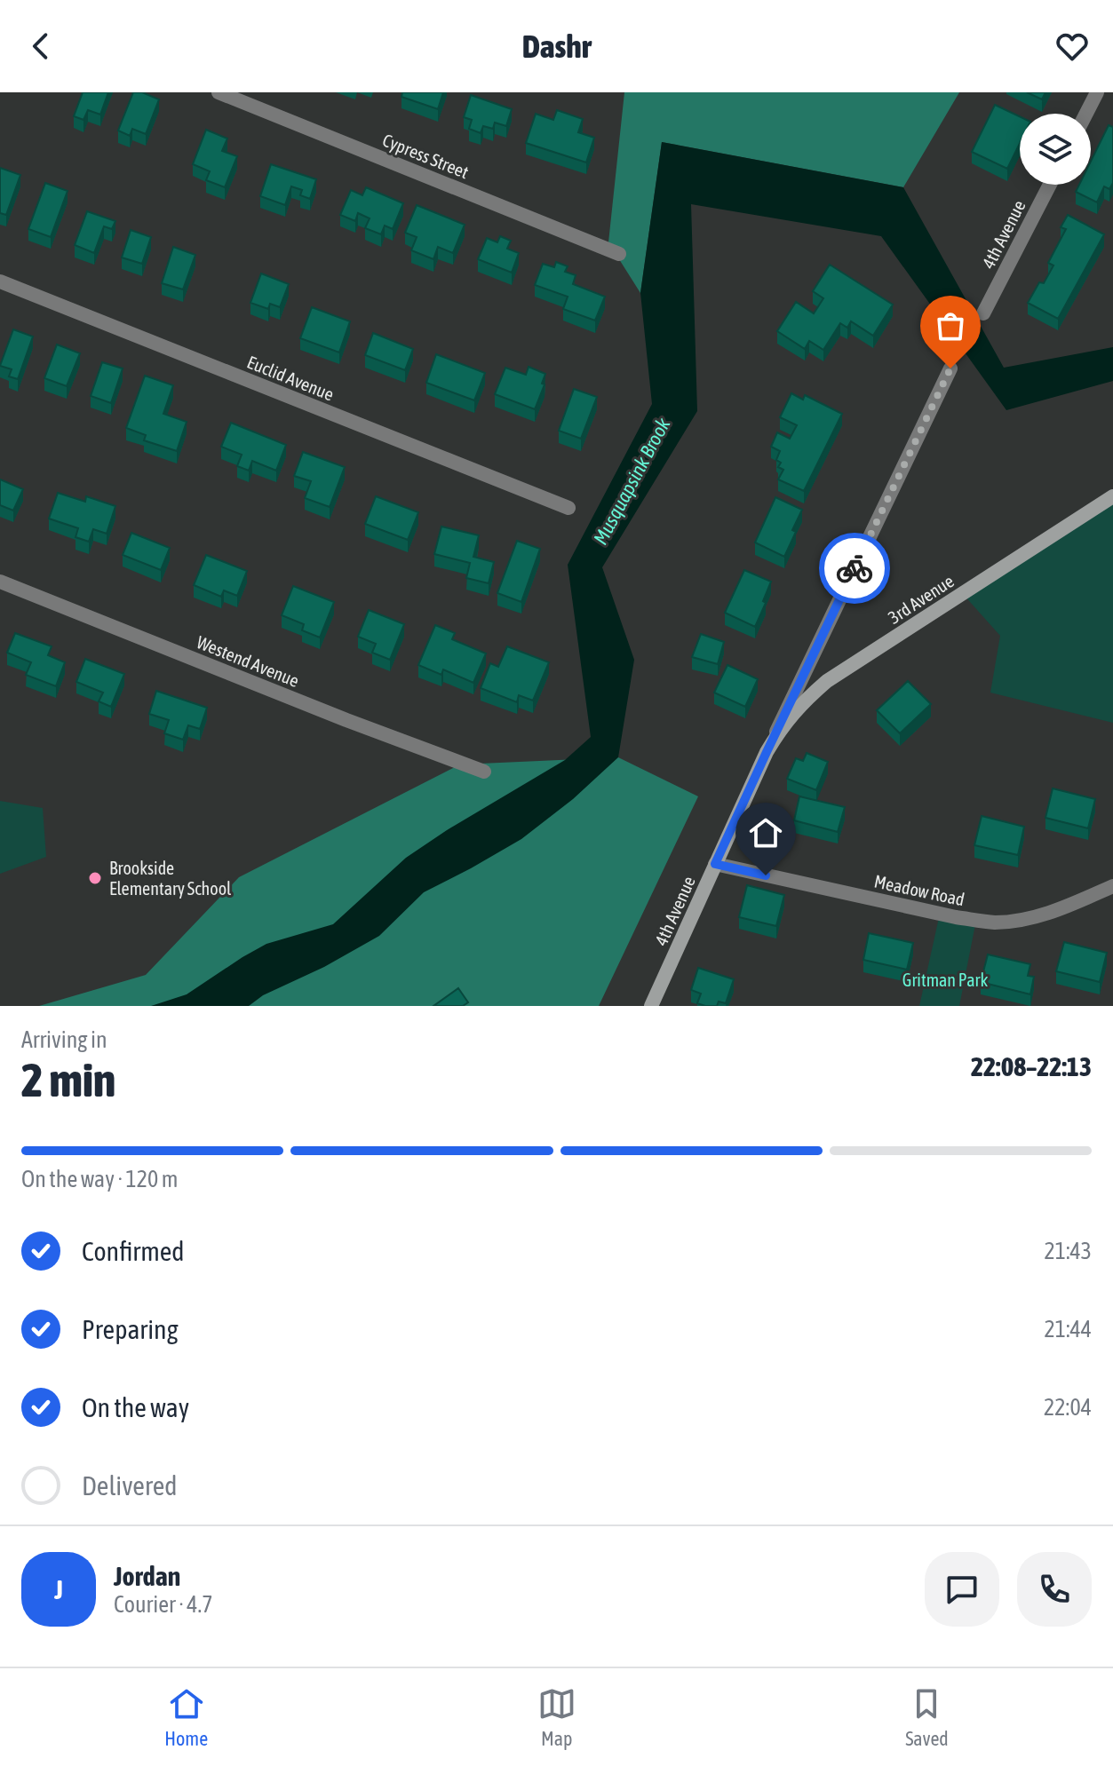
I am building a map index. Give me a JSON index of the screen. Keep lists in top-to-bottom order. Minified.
{"streets":{"main road":["4th Avenue","3rd Avenue"],"street":["Cypress Street","Euclid Avenue","Westend Avenue","Meadow Road"]},"crossings":[["4th Avenue","3rd Avenue"],["4th Avenue","Meadow Road"]],"water":["Musquapsink Brook"],"parks":["Gritman Park"],"places":["Brookside Elementary School"],"page":{"header":"Dashr","heading":["2 min","Arriving in","22:08–22:13"],"panel":["Jordan","Courier · 4.7"],"bar":"On the way · 120 m","list":[["Confirmed","21:43"],["Preparing","21:44"],["On the way","22:04"],"Delivered"],"round":"J","tabs":["Home","Map","Saved"]}}
